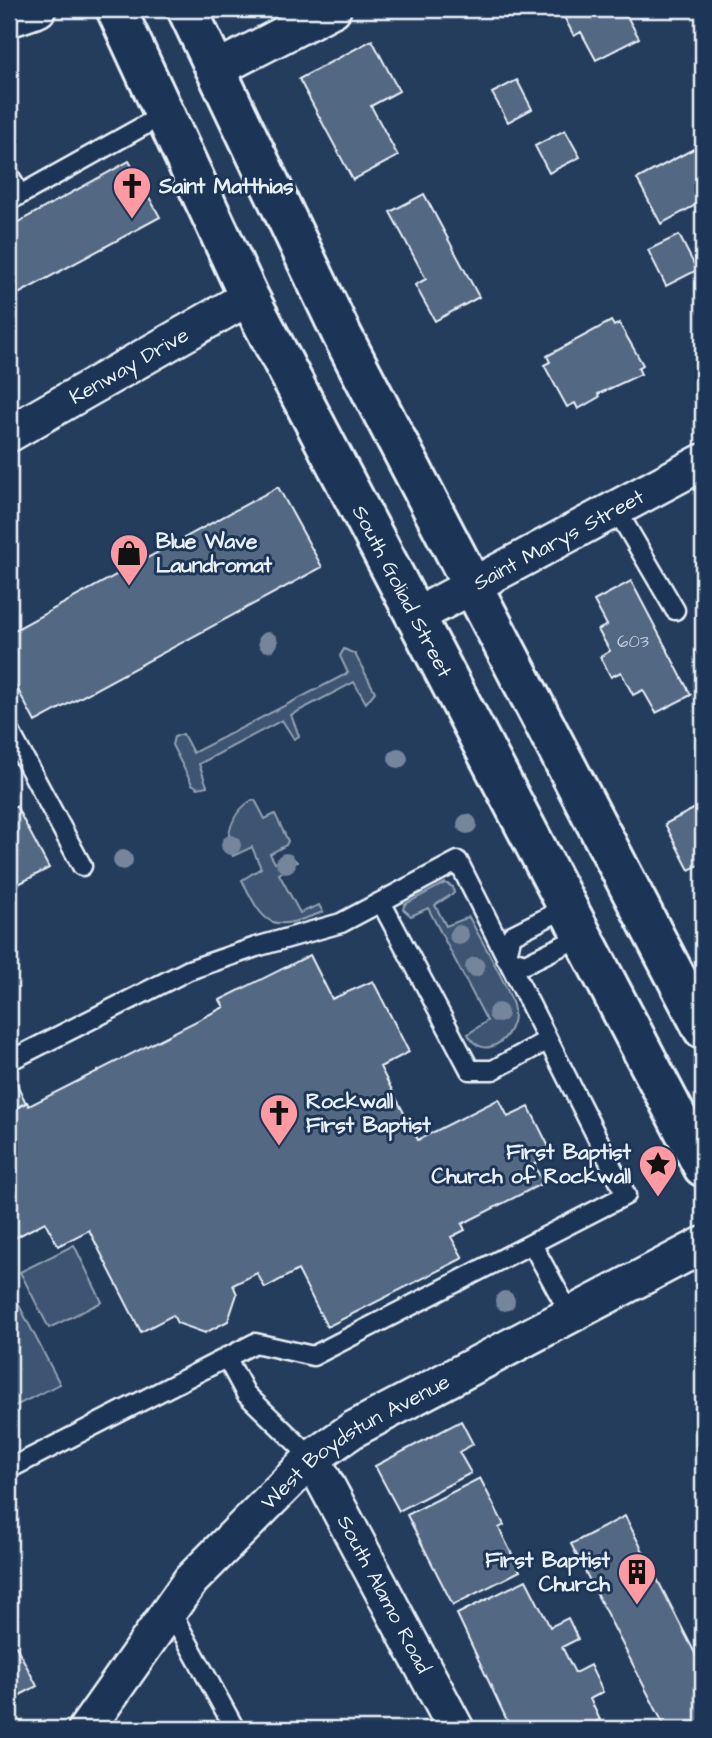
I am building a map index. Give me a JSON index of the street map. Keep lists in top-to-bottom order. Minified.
{"streets":{"main road":["South Goliad Street"],"street":["Kenway Drive","Saint Marys Street","West Boydstun Avenue","South Alamo Road"]},"crossings":[["Kenway Drive","South Goliad Street"],["Saint Marys Street","South Goliad Street"],["West Boydstun Avenue","South Alamo Road"]],"places":{"church":["Saint Matthias","Rockwall First Baptist"],"shop":["Blue Wave Laundromat"],"place":["First Baptist Church of Rockwall"],"building":["First Baptist Church"]},"house_numbers":["603"]}
